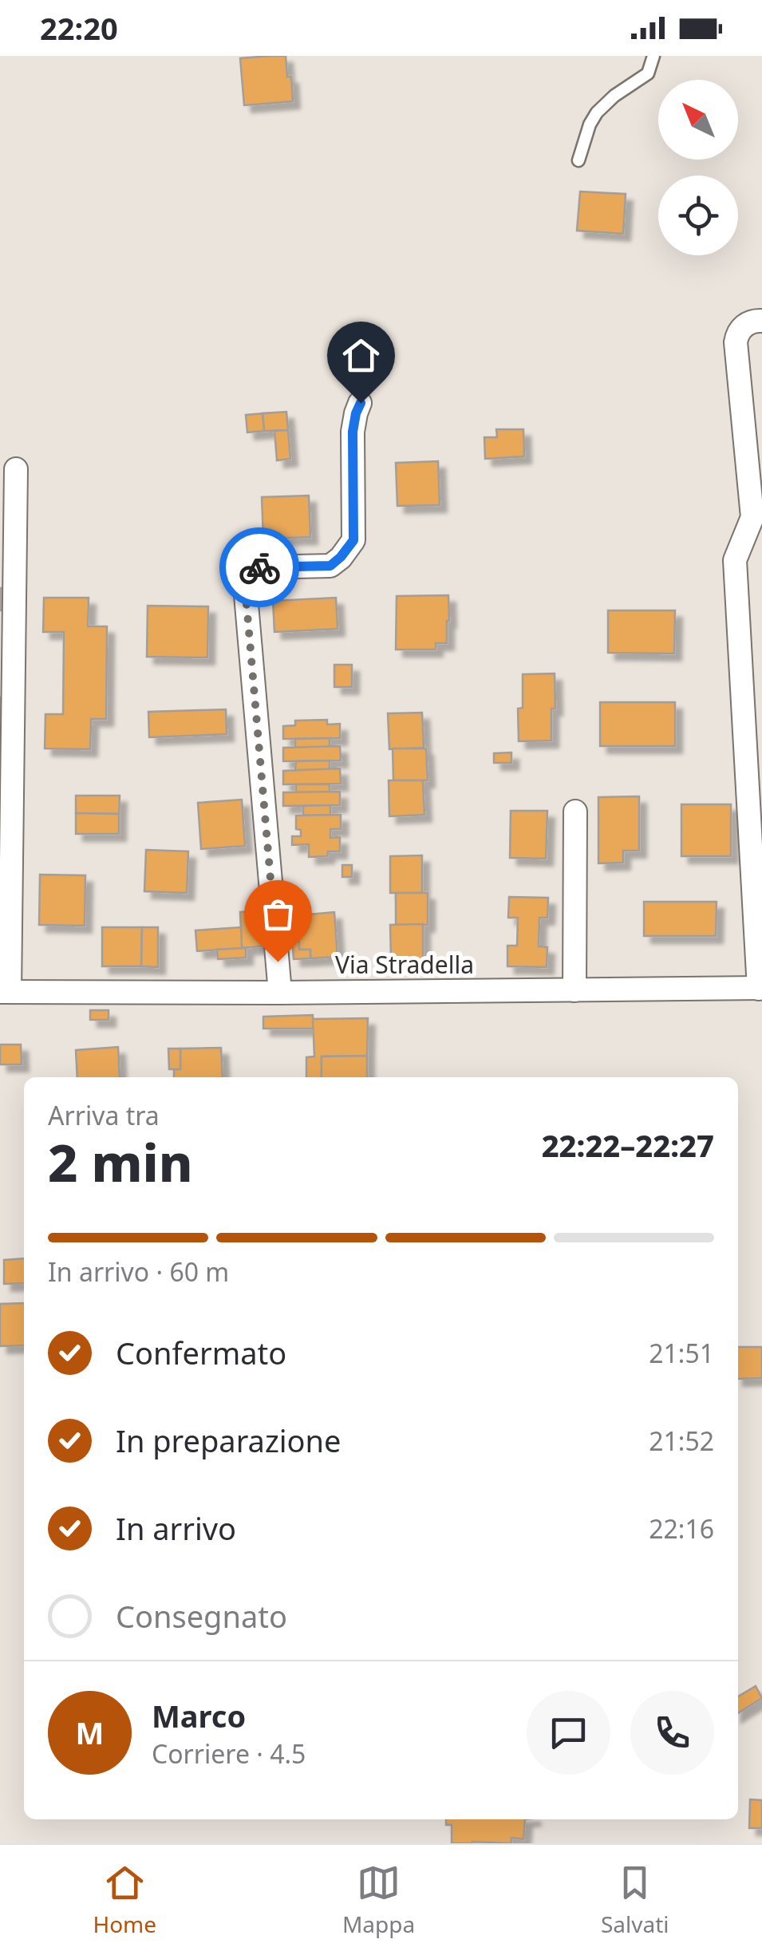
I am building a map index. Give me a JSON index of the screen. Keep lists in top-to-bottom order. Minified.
{"streets":{"street":["Via Stradella"]},"north":"top left","page":{"status":"22:20","heading":["2 min","Arriva tra","22:22–22:27"],"panel":["Marco","Corriere · 4.5"],"bar":"In arrivo · 60 m","list":[["Confermato","21:51"],["In preparazione","21:52"],["In arrivo","22:16"],"Consegnato"],"round":"M","tabs":["Home","Mappa","Salvati"]}}
